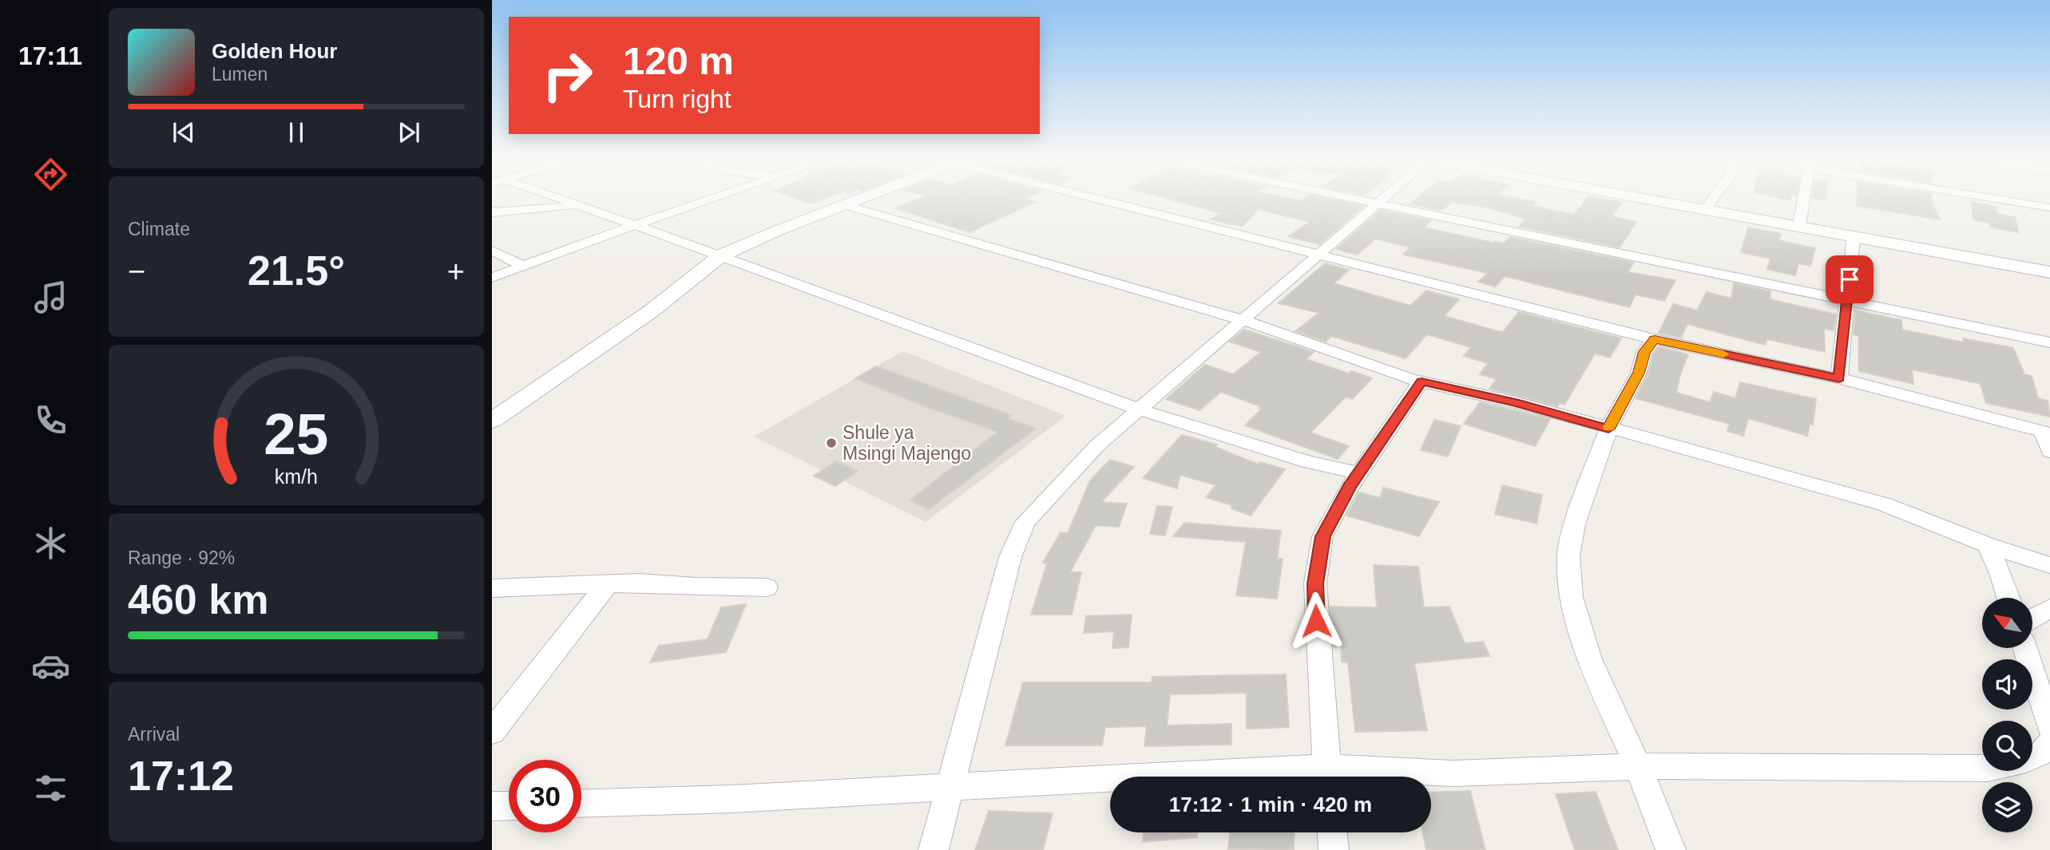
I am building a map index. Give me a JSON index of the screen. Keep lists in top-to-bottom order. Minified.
{"places":["Shule ya Msingi Majengo"],"north":"top left","page":{"tabs":"17:11","turn":["120 m","Turn right"],"song":["Golden Hour","Lumen"],"tile":["Climate",["Range · 92%","460 km"],["Arrival","17:12"]],"heat":["−","21.5°","+"],"limit":"30","trip":"17:12 · 1 min · 420 m","gauge":["25","km/h"]}}
